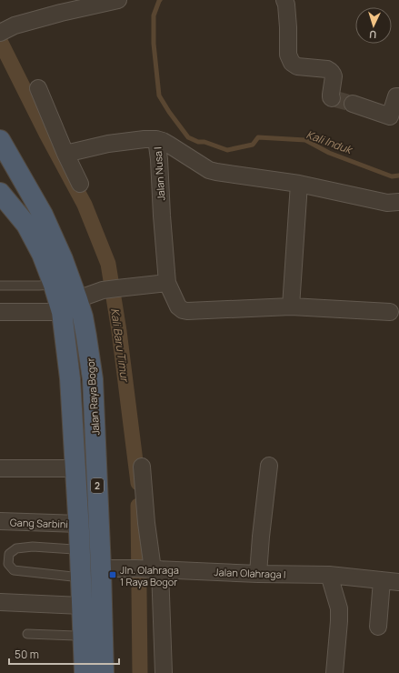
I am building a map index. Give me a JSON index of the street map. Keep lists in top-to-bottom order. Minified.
{"streets":{"highway":["Jalan Raya Bogor","2"],"street":["Jalan Nusa I","Gang Sarbini","Jalan Olahraga I"]},"crossings":[["Jalan Raya Bogor","Gang Sarbini"],["Jalan Raya Bogor","Jalan Olahraga I"]],"water":["Kali Induk","Kali Baru Timur"],"places":{"transit":["Jln. Olahraga 1 Raya Bogor"]},"scale_bar":"50 m","north":"bottom"}
